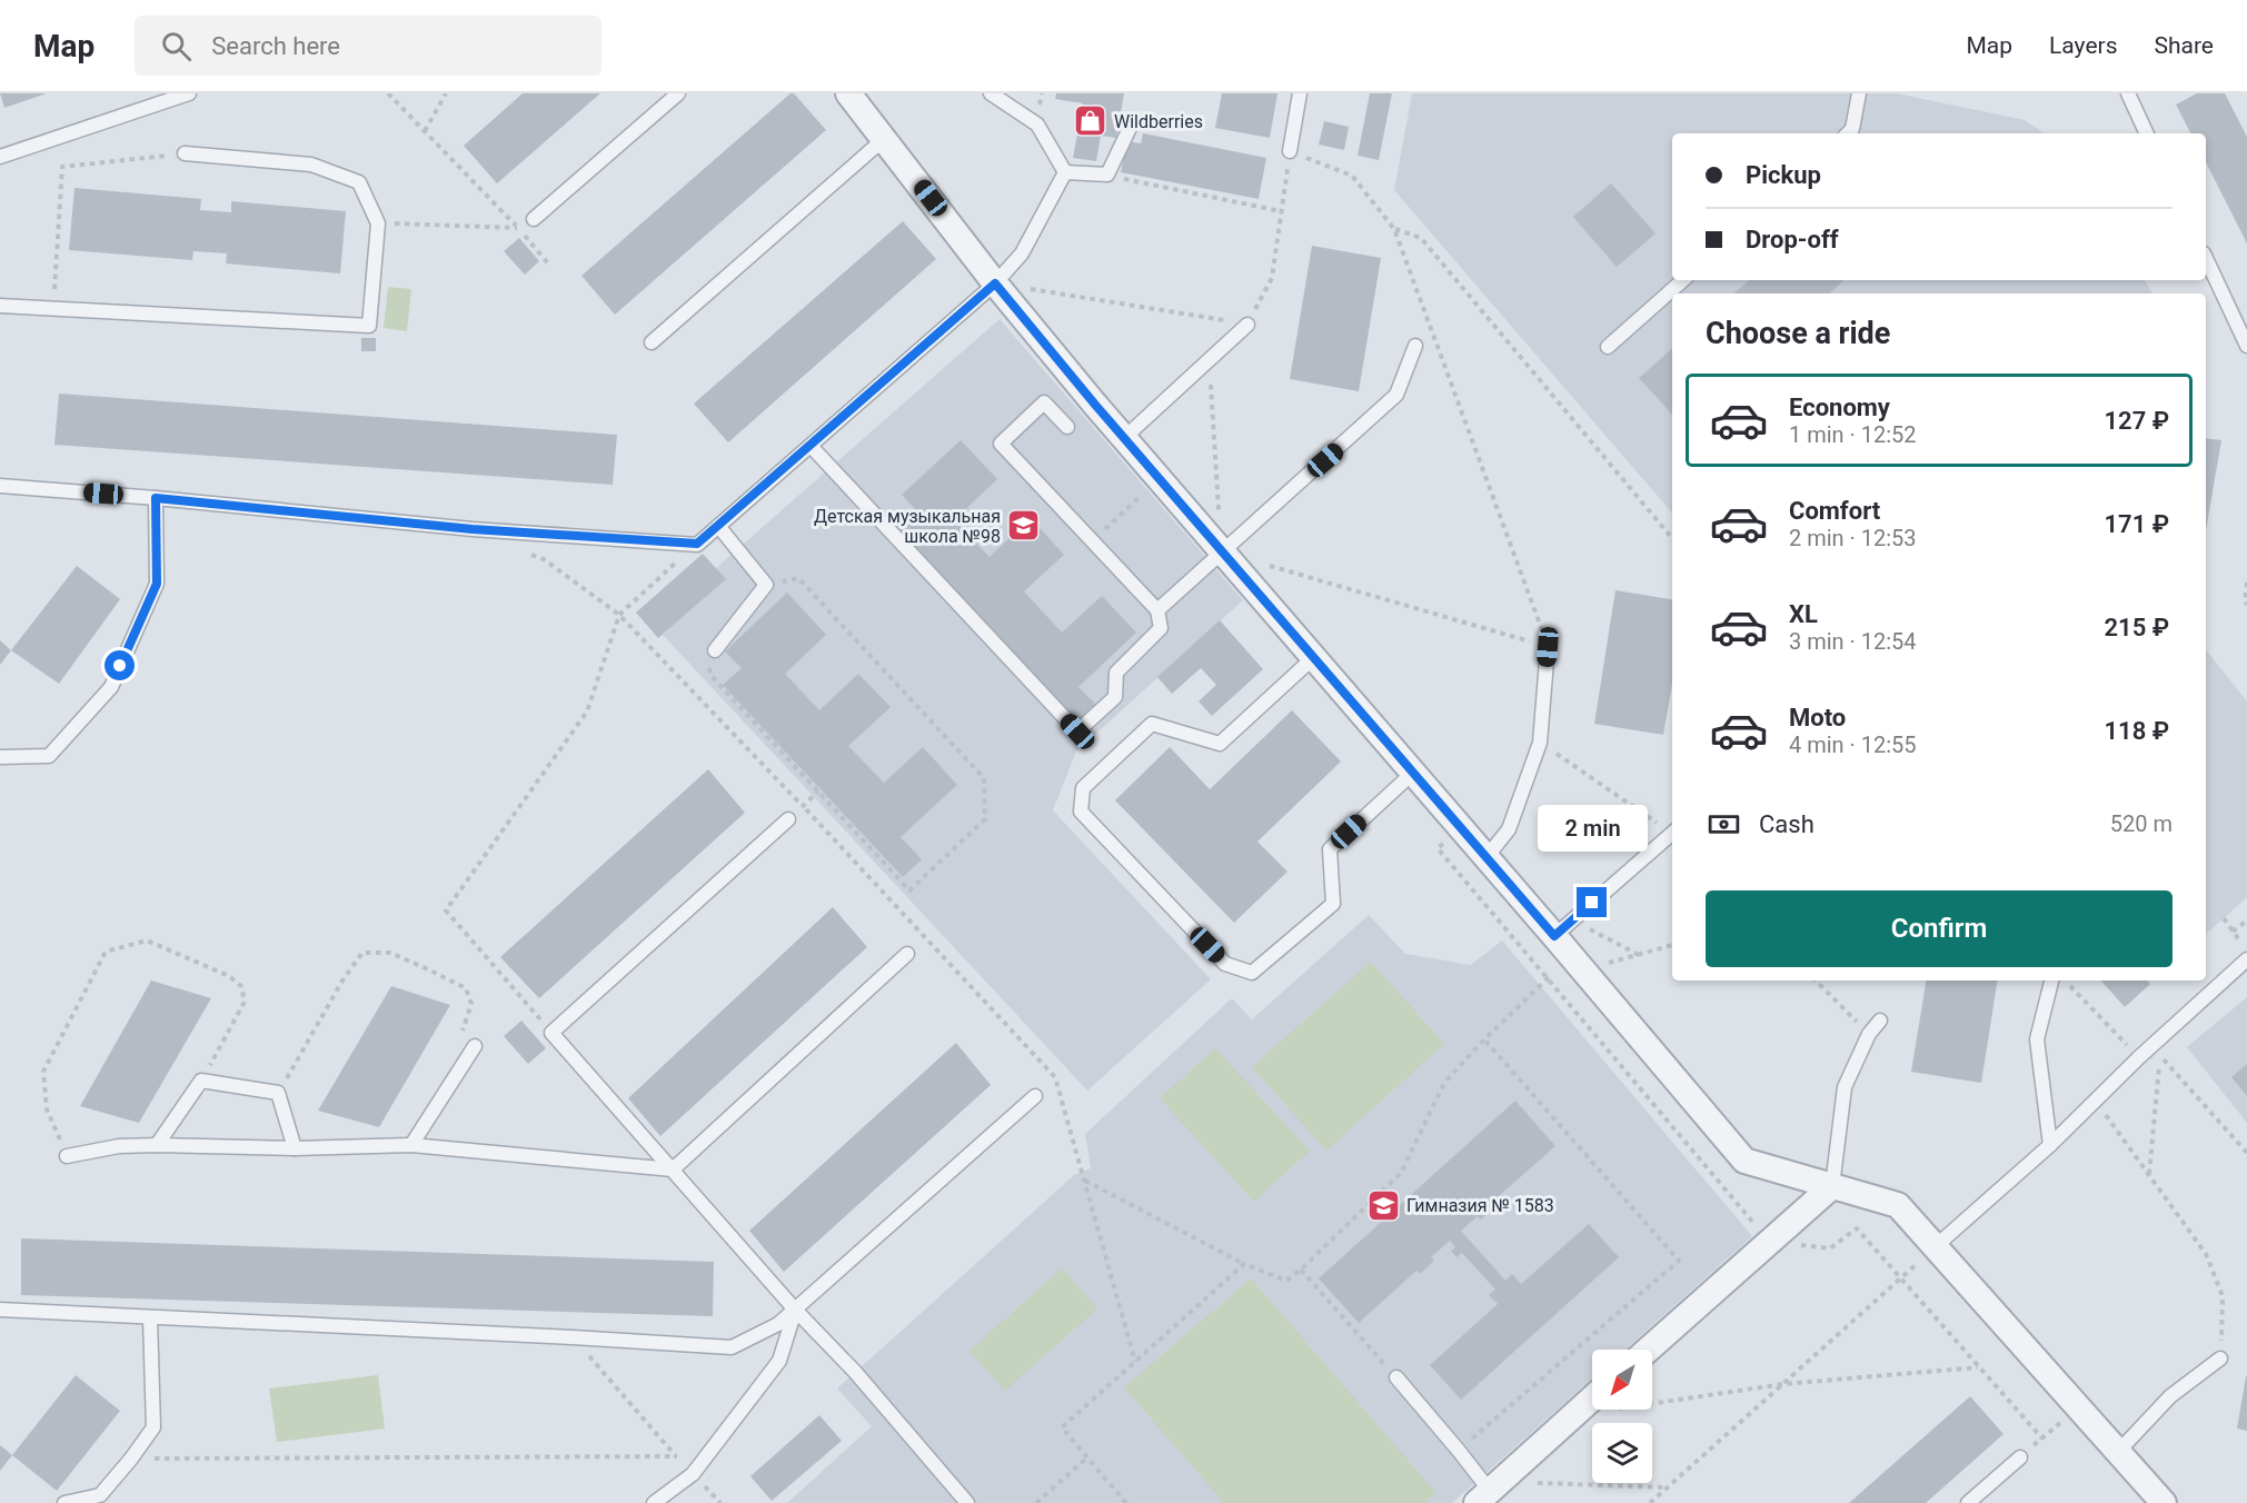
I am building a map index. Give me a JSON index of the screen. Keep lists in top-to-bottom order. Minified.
{"places":{"shop":["Wildberries"],"school or university":["Детская музыкальная школа №98","Гимназия № 1583"]},"north":"bottom left","page":{"header":"Map","search":"Search here","nav":["Map","Layers","Share"],"banner":["Pickup","Drop-off"],"heading":"Choose a ride","list":[{"name":"Economy","note":"1 min · 12:52","value":"127 ₽"},{"name":"Comfort","note":"2 min · 12:53","value":"171 ₽"},{"name":"XL","note":"3 min · 12:54","value":"215 ₽"},{"name":"Moto","note":"4 min · 12:55","value":"118 ₽"}],"pay":["Cash","520 m"],"bubble":"2 min","buttons":"Confirm"}}
